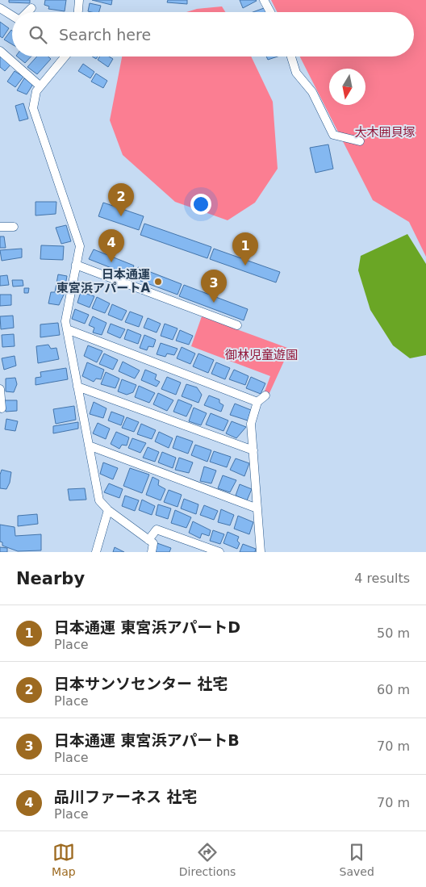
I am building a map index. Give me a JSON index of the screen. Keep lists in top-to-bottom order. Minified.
{"parks":["大木囲貝塚","御林児童遊園"],"places":["日本通運 東宮浜アパートA"],"north":"bottom","page":{"search":"Search here","pins":["2","4","1","3"],"heading":["Nearby","4 results"],"list":[{"mark":"1","name":"日本通運 東宮浜アパートD","note":"Place","value":"50 m"},{"mark":"2","name":"日本サンソセンター 社宅","note":"Place","value":"60 m"},{"mark":"3","name":"日本通運 東宮浜アパートB","note":"Place","value":"70 m"},{"mark":"4","name":"品川ファーネス 社宅","note":"Place","value":"70 m"}],"nav":["Map","Directions","Saved"]}}
